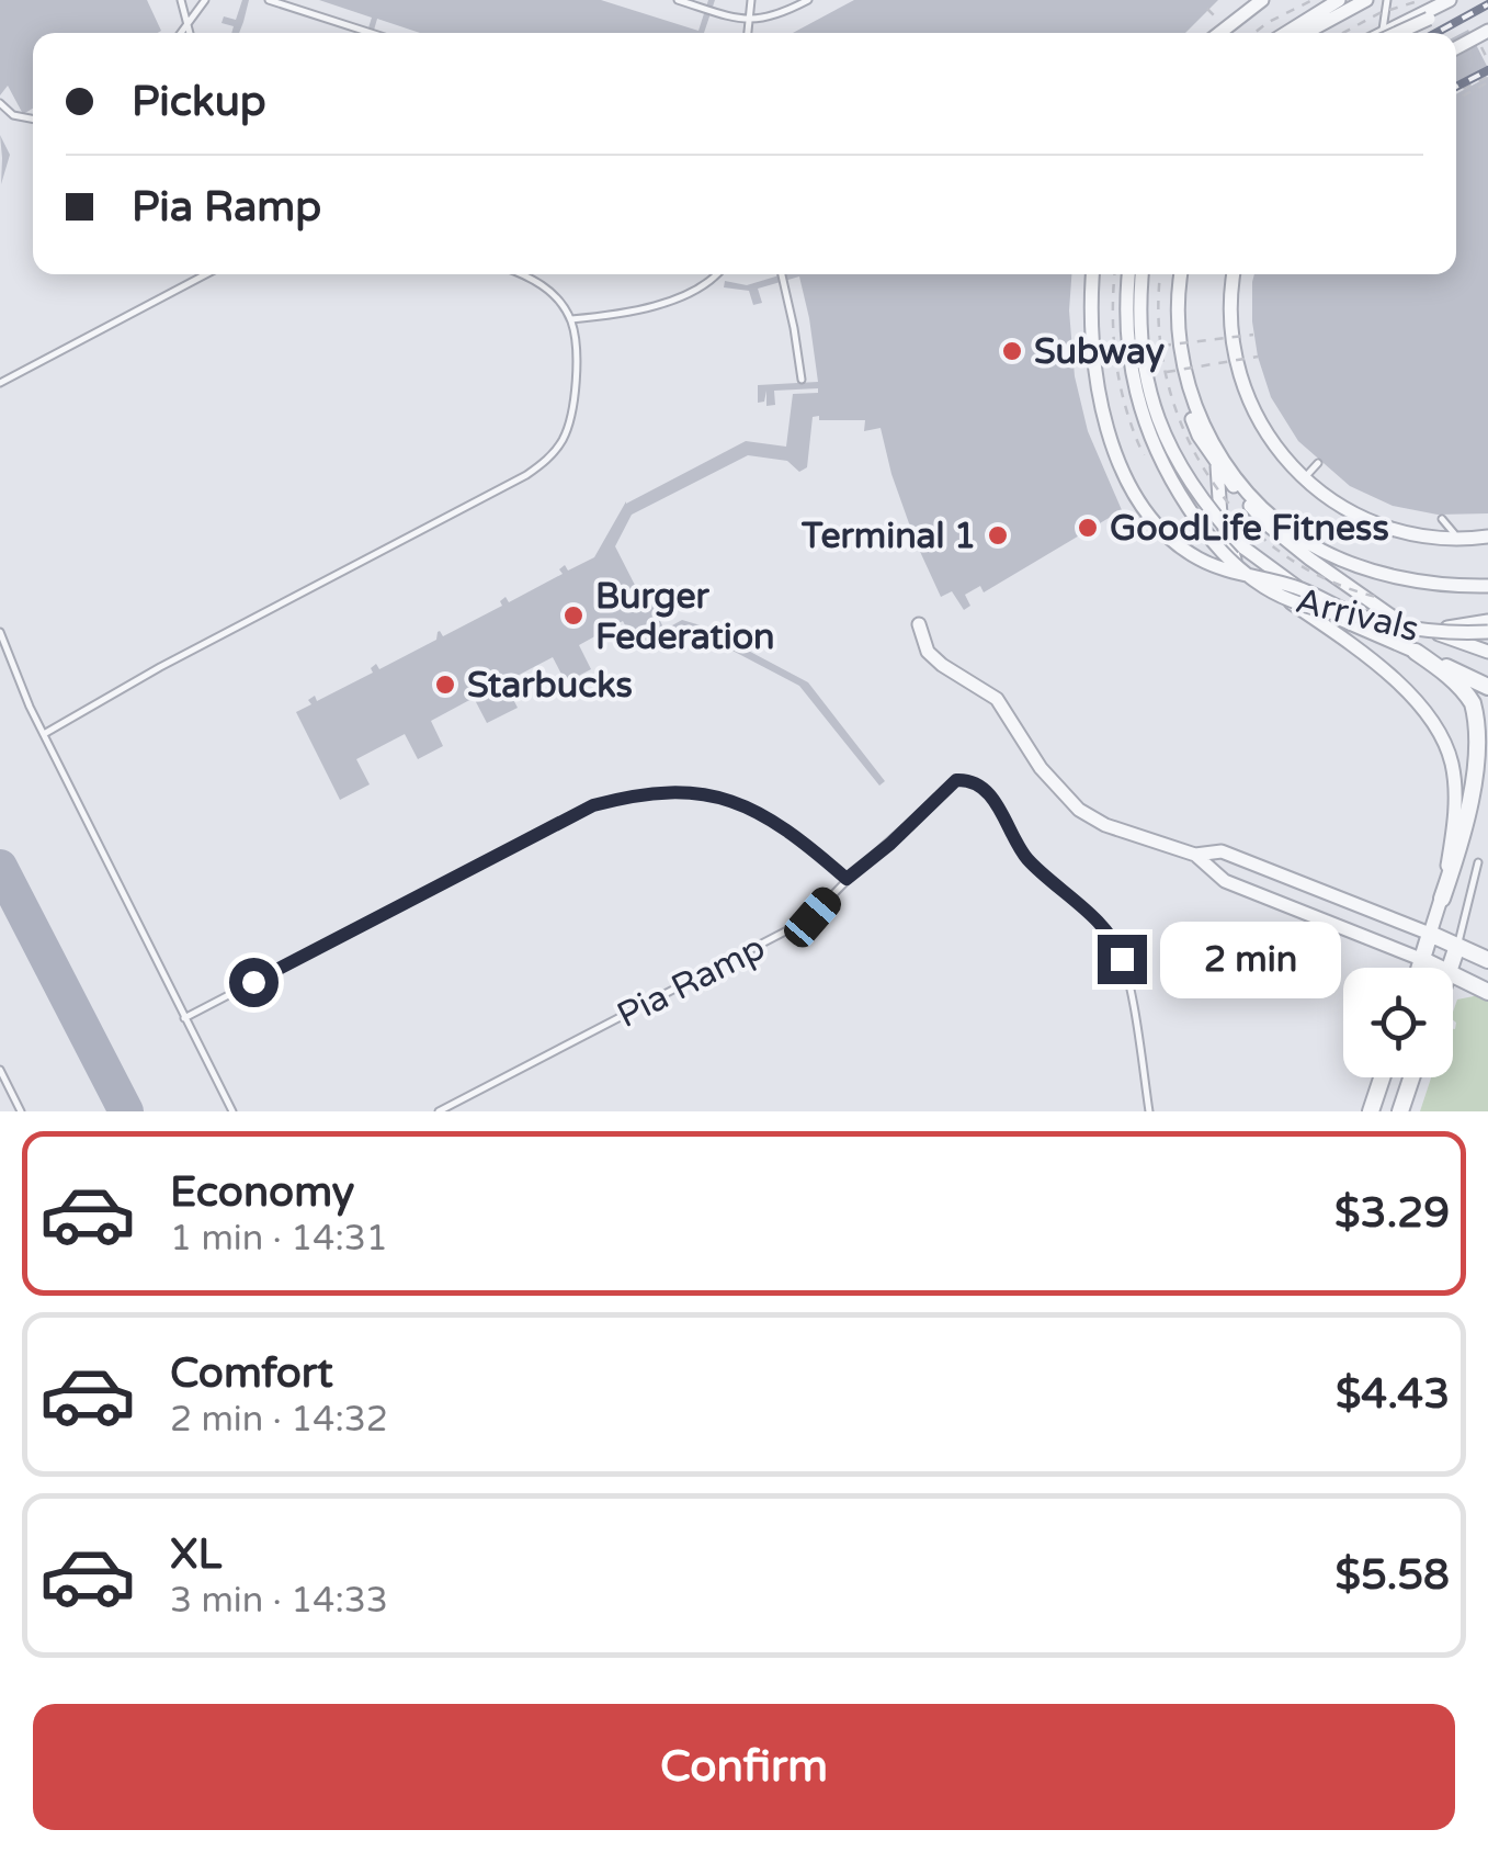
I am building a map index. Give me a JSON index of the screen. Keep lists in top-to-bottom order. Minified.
{"streets":{"street":["Arrivals"],"lane":["Pia Ramp"]},"places":["Subway","GoodLife Fitness","Terminal 1","Burger Federation","Starbucks"],"page":{"banner":["Pickup","Pia Ramp"],"bubble":"2 min","list":[{"name":"Economy","note":"1 min · 14:31","value":"$3.29"},{"name":"Comfort","note":"2 min · 14:32","value":"$4.43"},{"name":"XL","note":"3 min · 14:33","value":"$5.58"}],"buttons":"Confirm"}}
